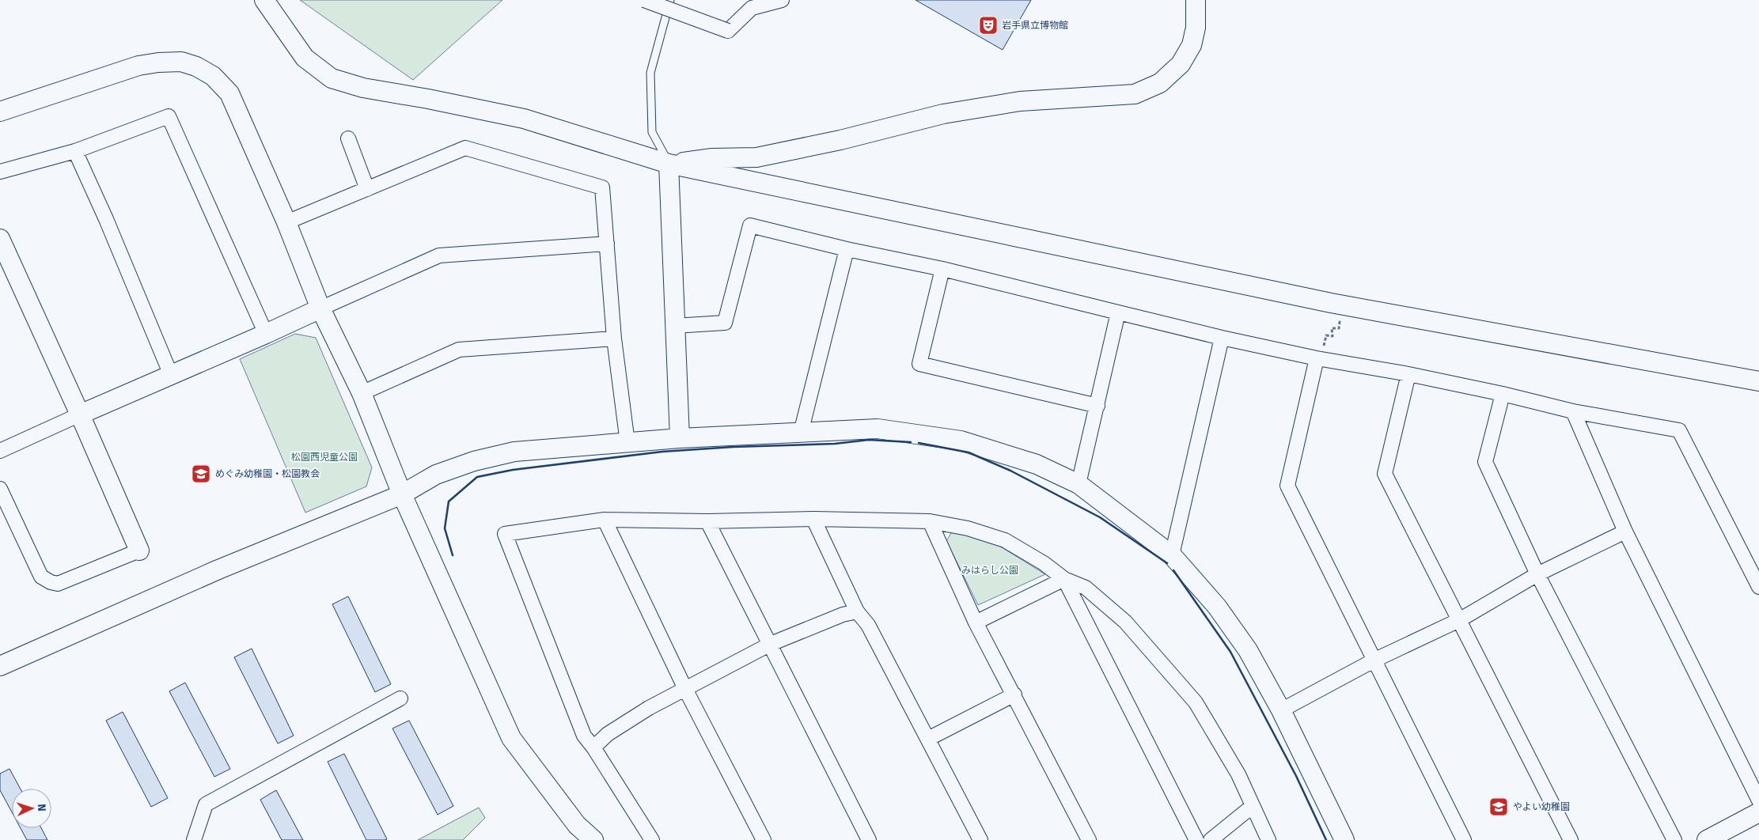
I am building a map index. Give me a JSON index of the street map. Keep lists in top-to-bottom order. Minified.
{"parks":["松園西児童公園","みはらし公園"],"places":{"theatre":["岩手県立博物館"],"school or university":["めぐみ幼稚園・松園教会","やよい幼稚園"]},"north":"right"}
